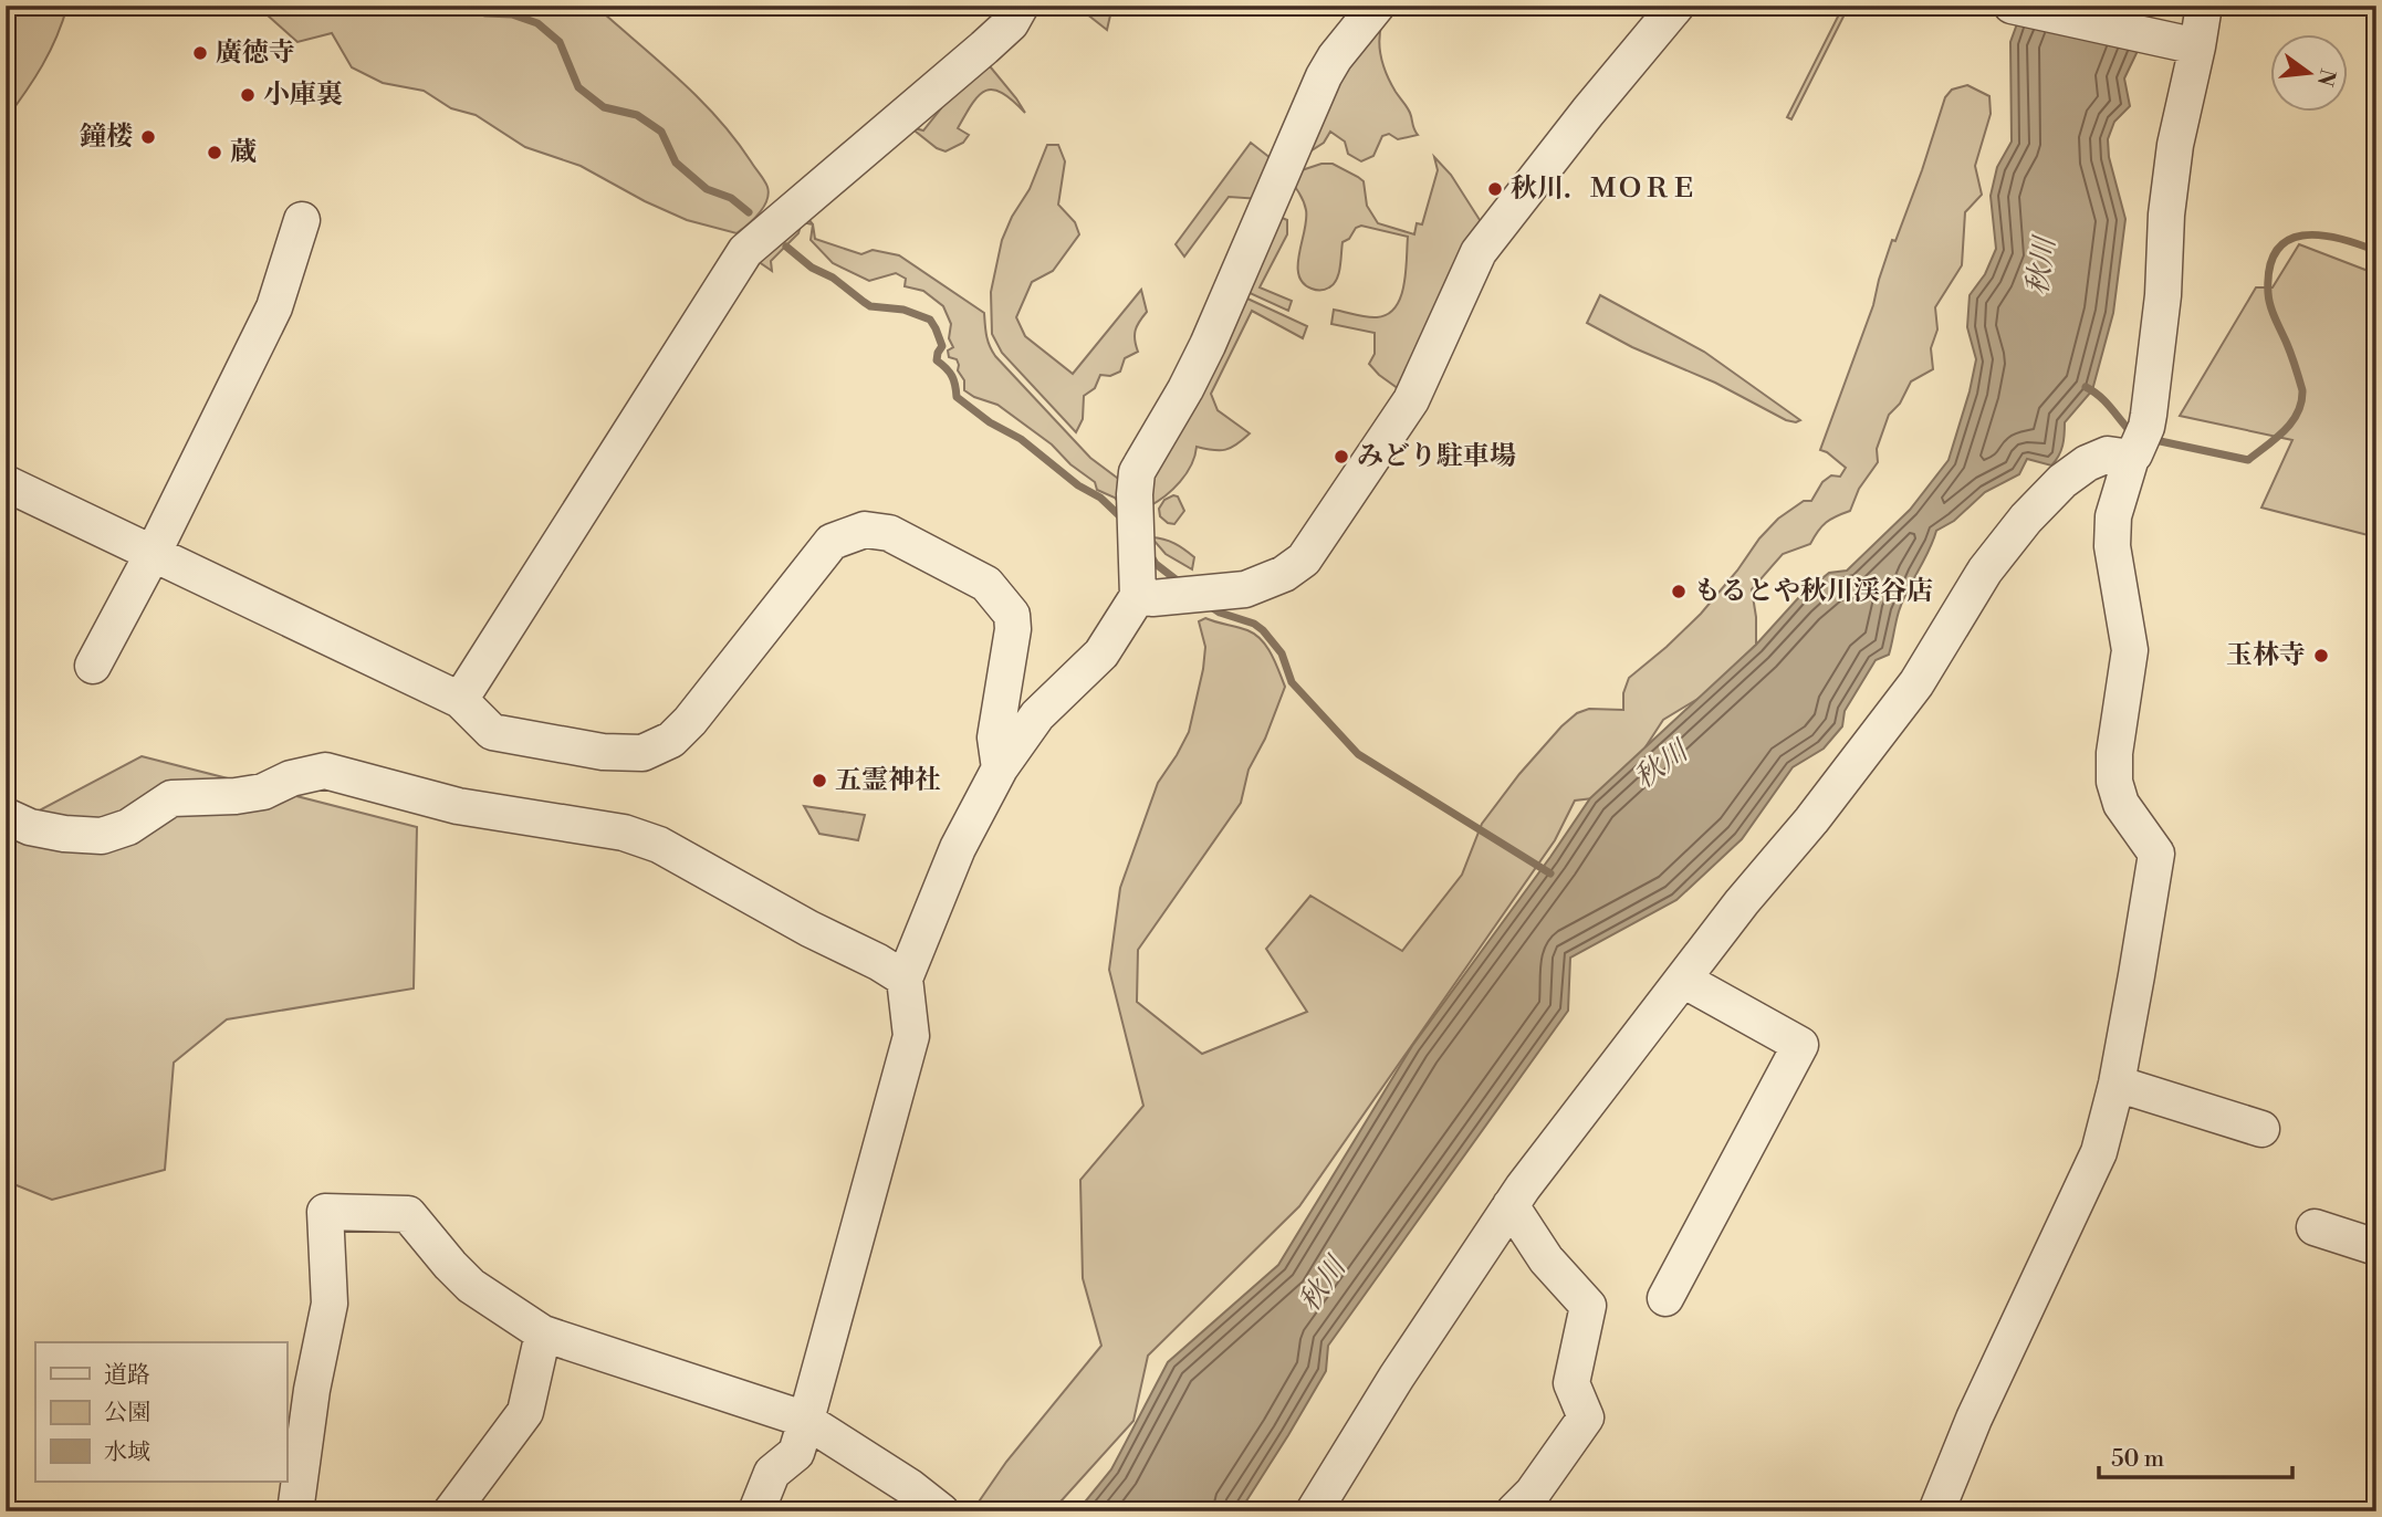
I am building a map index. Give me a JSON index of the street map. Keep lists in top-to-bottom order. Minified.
{"water":["秋川"],"places":["廣徳寺","小庫裏","鐘楼","蔵","秋川．ＭＯＲＥ","みどり駐車場","もるとや秋川渓谷店","玉林寺","五霊神社"],"legend":["道路","公園","水域"],"scale_bar":"50 m","north":"right"}
